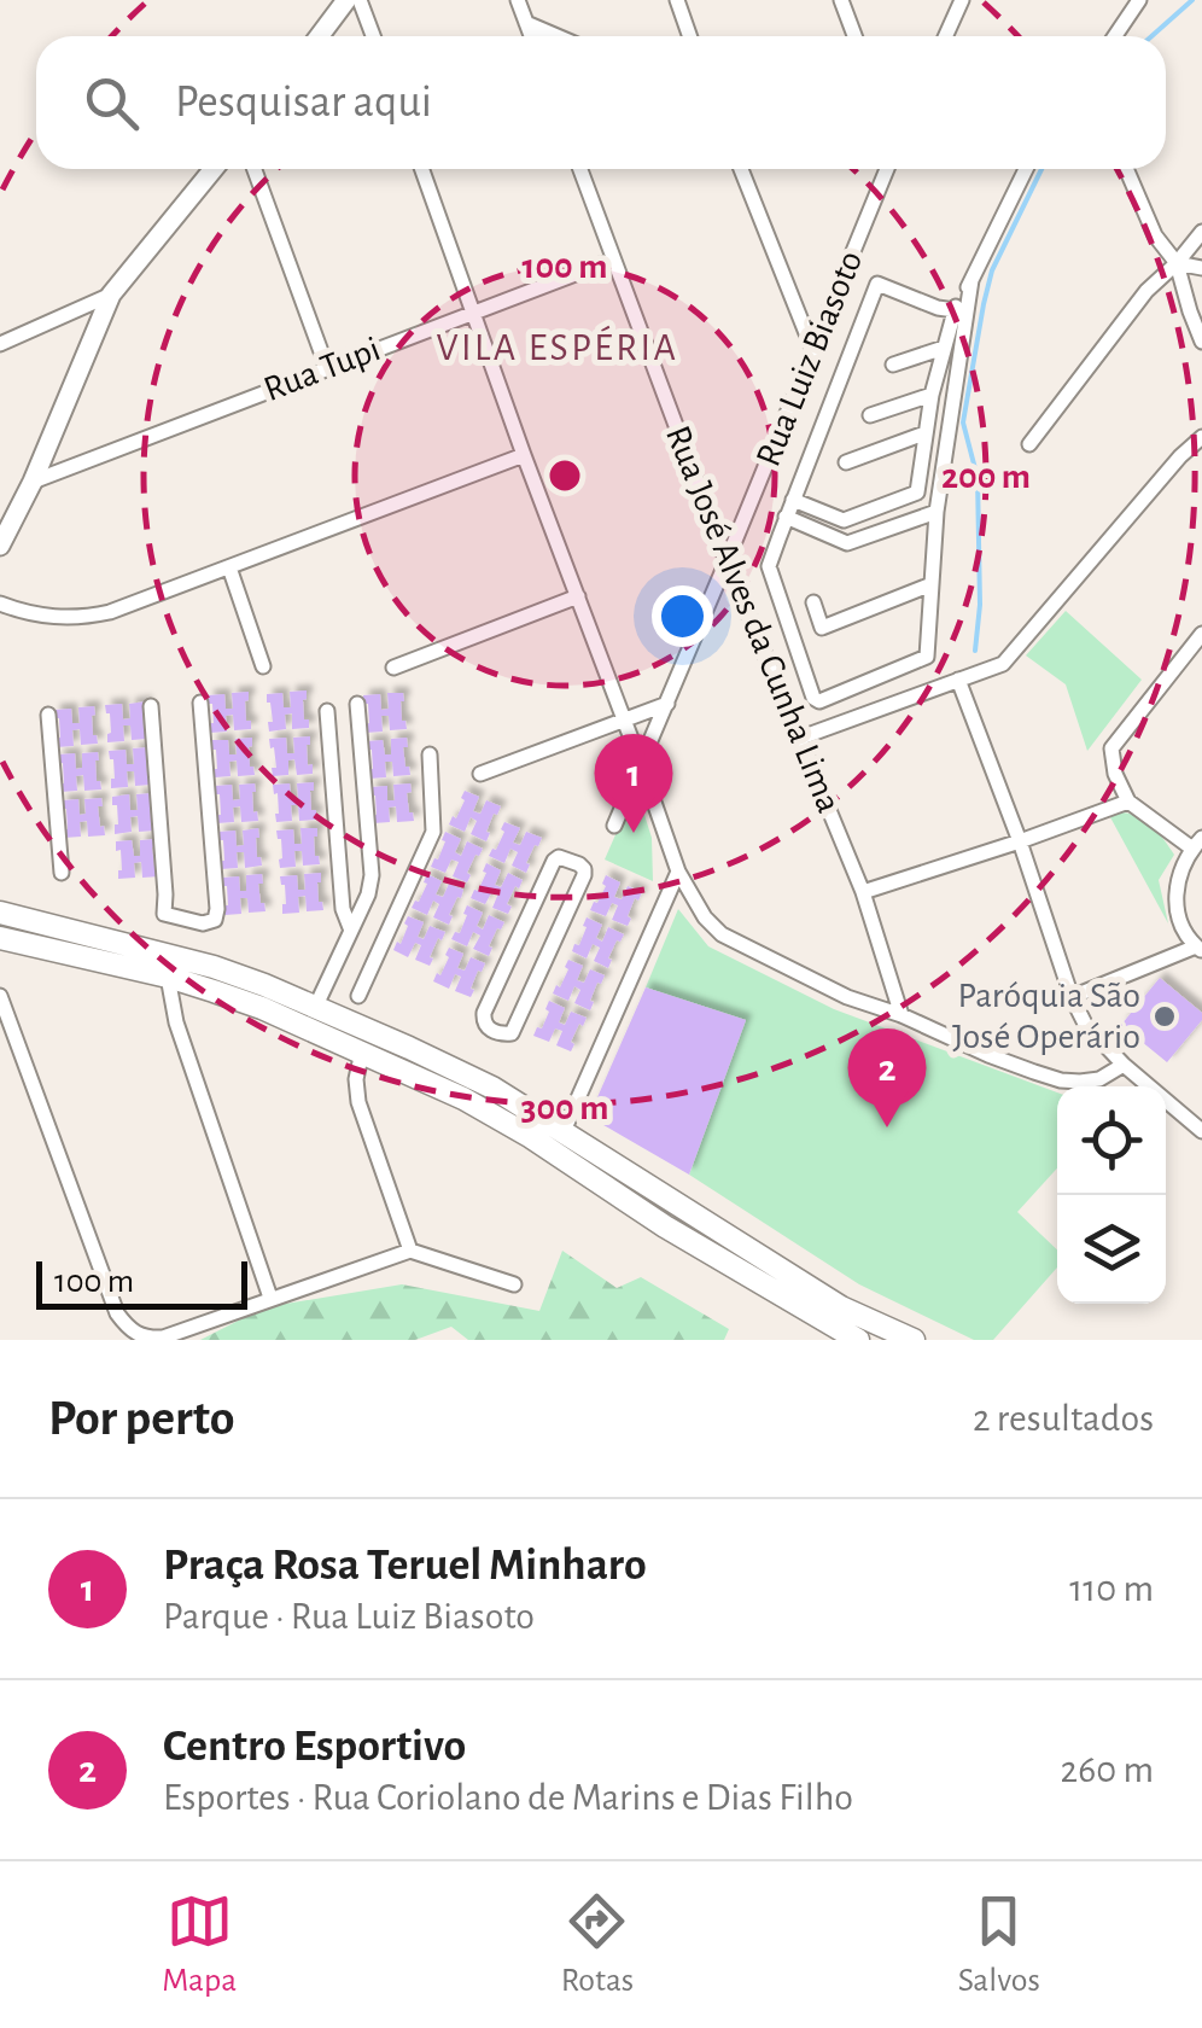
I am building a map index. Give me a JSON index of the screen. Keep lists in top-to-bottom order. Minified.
{"streets":{"street":["Rua Luiz Biasoto","Rua Tupi","Rua José Alves da Cunha Lima"]},"crossings":[["Rua Luiz Biasoto","Rua José Alves da Cunha Lima"],["Rua Tupi","Rua José Alves da Cunha Lima"]],"districts":["VILA ESPÉRIA"],"places":["Paróquia São José Operário"],"scale_bar":"100 m","page":{"search":"Pesquisar aqui","pins":["1","2"],"scale":"100 m","heading":["Por perto","2 resultados"],"list":[{"mark":"1","name":"Praça Rosa Teruel Minharo","note":"Parque · Rua Luiz Biasoto","value":"110 m"},{"mark":"2","name":"Centro Esportivo","note":"Esportes · Rua Coriolano de Marins e Dias Filho","value":"260 m"}],"nav":["Mapa","Rotas","Salvos"]},"rings":["100 m","200 m","300 m"]}
